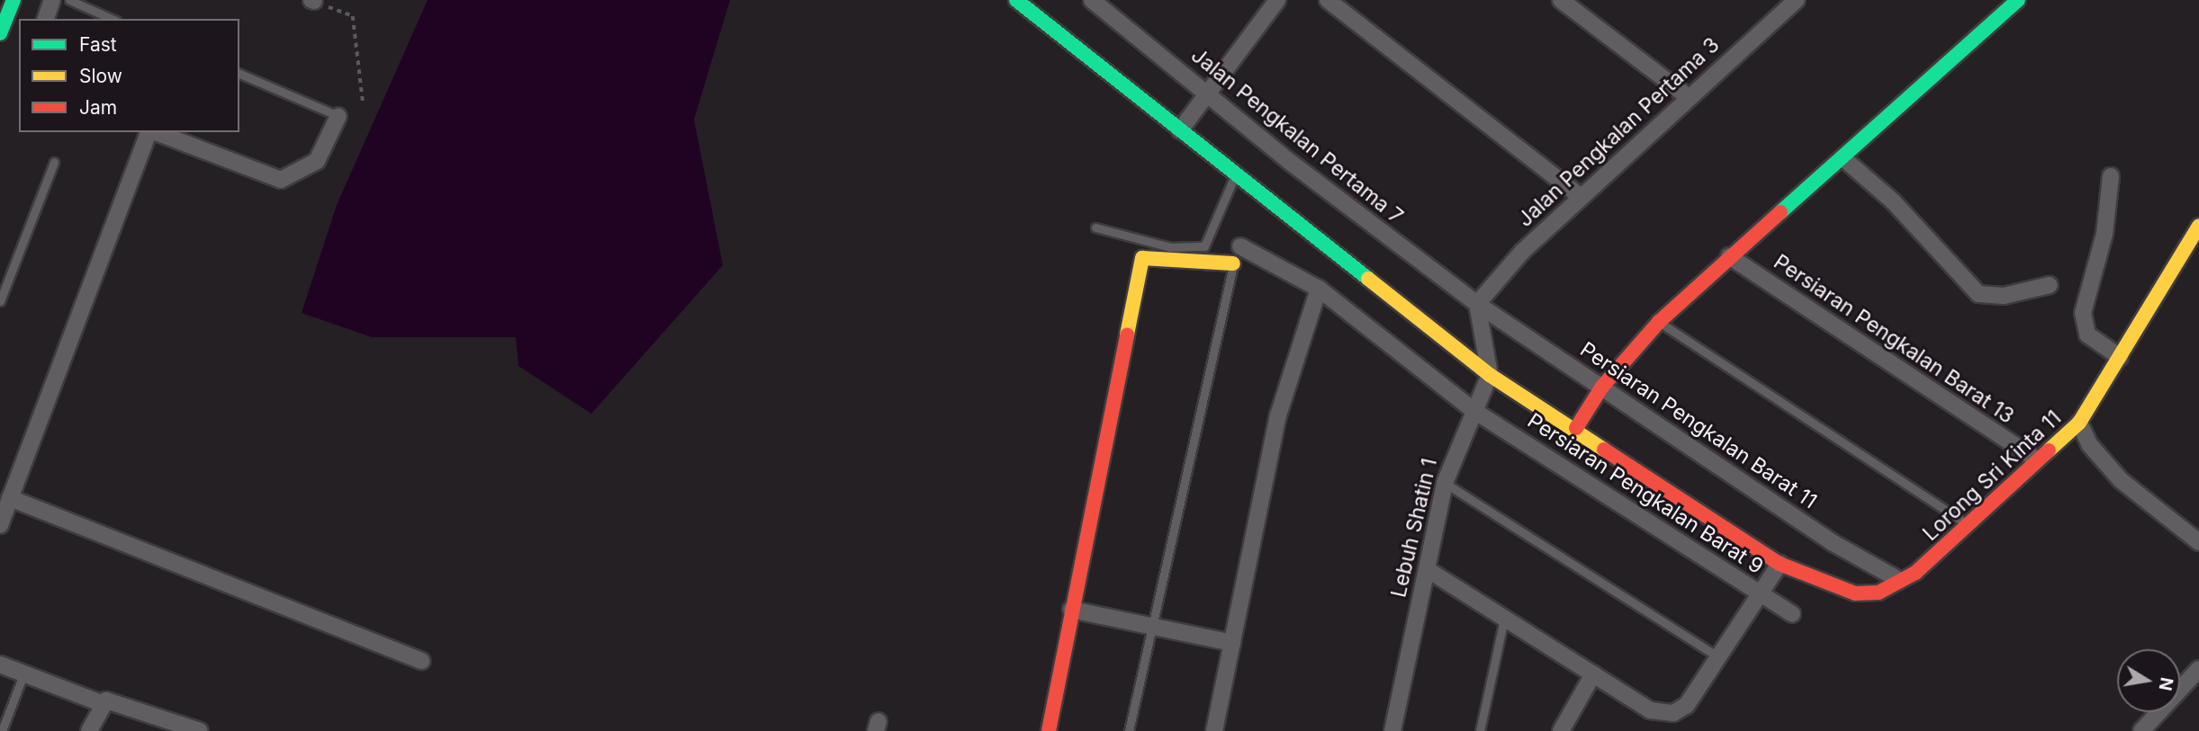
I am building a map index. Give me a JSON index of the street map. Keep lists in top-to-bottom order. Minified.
{"streets":{"street":["Jalan Pengkalan Pertama 3","Jalan Pengkalan Pertama 7","Persiaran Pengkalan Barat 13","Persiaran Pengkalan Barat 11","Lorong Sri Kinta 11","Persiaran Pengkalan Barat 9","Lebuh Shatin 1"]},"crossings":[["Jalan Pengkalan Pertama 3","Jalan Pengkalan Pertama 7"],["Jalan Pengkalan Pertama 3","Persiaran Pengkalan Barat 11"],["Jalan Pengkalan Pertama 7","Persiaran Pengkalan Barat 11"],["Persiaran Pengkalan Barat 13","Lorong Sri Kinta 11"],["Persiaran Pengkalan Barat 11","Lorong Sri Kinta 11"],["Lorong Sri Kinta 11","Lebuh Shatin 1"],["Persiaran Pengkalan Barat 9","Lebuh Shatin 1"]],"legend":["Fast","Slow","Jam"],"north":"right"}
